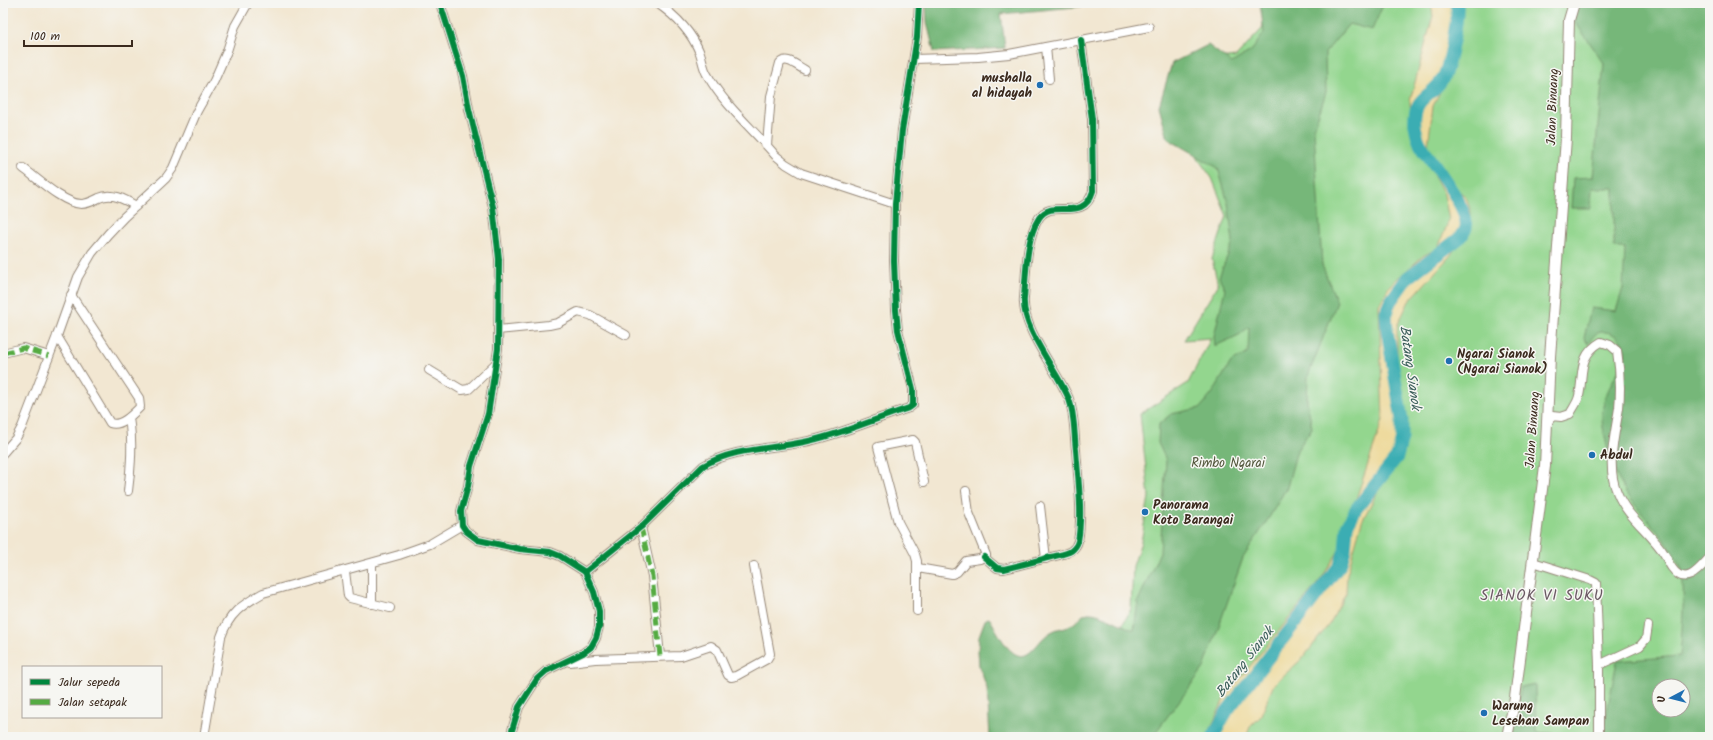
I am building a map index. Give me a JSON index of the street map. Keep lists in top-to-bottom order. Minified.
{"streets":{"main road":["Jalan Binuang"]},"districts":["SIANOK VI SUKU"],"water":["Batang Sianok"],"parks":["Rimbo Ngarai"],"places":["mushalla al hidayah","Ngarai Sianok (Ngarai Sianok)","Abdul","Panorama Koto Barangai","Warung Lesehan Sampan"],"legend":["Jalur sepeda","Jalan setapak"],"scale_bar":"100 m","north":"left"}
